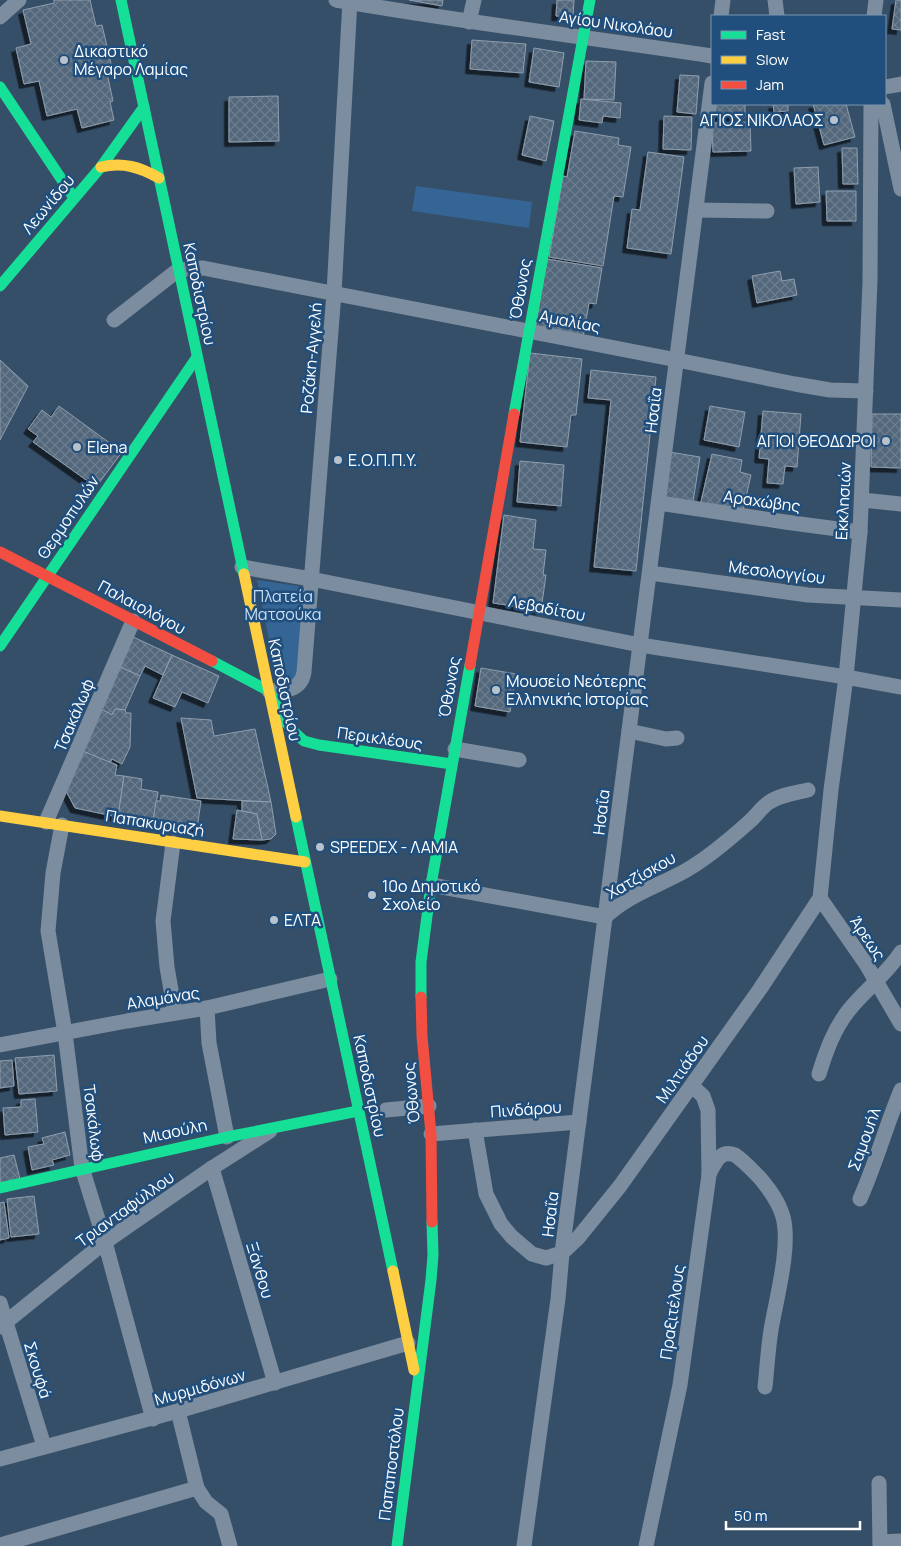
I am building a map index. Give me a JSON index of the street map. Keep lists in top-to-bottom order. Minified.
{"streets":{"main road":["Λεωνίδου","Όθωνος","Καποδιστρίου","Θερμοπυλών","Παλαιολόγου","Περικλέους","Παπακυριαζή","Μιαούλη","Παπαποστόλου"],"street":["Αγίου Νικολάου","Αμαλίας","Ροζάκη-Αγγελή","Ησαΐα","Αραχώβης","Εκκλησιών","Μεσολογγίου","Λεβαδίτου","Τσακάλωφ","Χατζίσκου","Άρεως","Αλαμάνας","Μιλτιάδου","Πινδάρου","Σαμουήλ","Τριανταφύλλου","Ξάνθου","Πραξιτέλους","Σκουφά","Μυρμιδόνων"]},"crossings":[["Αγίου Νικολάου","Όθωνος"],["Αγίου Νικολάου","Ροζάκη-Αγγελή"],["Λεωνίδου","Καποδιστρίου"],["Όθωνος","Καποδιστρίου"],["Όθωνος","Αμαλίας"],["Όθωνος","Λεβαδίτου"],["Όθωνος","Περικλέους"],["Όθωνος","Χατζίσκου"],["Όθωνος","Πινδάρου"],["Όθωνος","Παπαποστόλου"],["Καποδιστρίου","Αμαλίας"],["Καποδιστρίου","Ροζάκη-Αγγελή"],["Καποδιστρίου","Θερμοπυλών"],["Καποδιστρίου","Παλαιολόγου"],["Καποδιστρίου","Λεβαδίτου"],["Καποδιστρίου","Παπακυριαζή"],["Καποδιστρίου","Αλαμάνας"],["Καποδιστρίου","Μιαούλη"],["Καποδιστρίου","Μυρμιδόνων"],["Καποδιστρίου","Παπαποστόλου"],["Αμαλίας","Ροζάκη-Αγγελή"],["Αμαλίας","Ησαΐα"],["Αμαλίας","Εκκλησιών"],["Ροζάκη-Αγγελή","Παλαιολόγου"],["Ροζάκη-Αγγελή","Λεβαδίτου"],["Ησαΐα","Αραχώβης"],["Ησαΐα","Μεσολογγίου"],["Ησαΐα","Λεβαδίτου"],["Ησαΐα","Χατζίσκου"],["Ησαΐα","Μιλτιάδου"],["Ησαΐα","Πινδάρου"],["Αραχώβης","Εκκλησιών"],["Εκκλησιών","Μεσολογγίου"],["Εκκλησιών","Λεβαδίτου"],["Εκκλησιών","Άρεως"],["Εκκλησιών","Μιλτιάδου"],["Θερμοπυλών","Παλαιολόγου"],["Παλαιολόγου","Τσακάλωφ"],["Τσακάλωφ","Παπακυριαζή"],["Τσακάλωφ","Αλαμάνας"],["Τσακάλωφ","Μιαούλη"],["Τσακάλωφ","Τριανταφύλλου"],["Τσακάλωφ","Μυρμιδόνων"],["Άρεως","Μιλτιάδου"],["Μιλτιάδου","Πραξιτέλους"],["Μιαούλη","Τριανταφύλλου"],["Τριανταφύλλου","Ξάνθου"],["Τριανταφύλλου","Σκουφά"],["Ξάνθου","Μυρμιδόνων"],["Σκουφά","Μυρμιδόνων"]],"parks":["Πλατεία Ματσούκα"],"places":["Δικαστικό Μέγαρο Λαμίας","ΑΓΙΟΣ ΝΙΚΟΛΑΟΣ","ΑΓΙΟΙ ΘΕΟΔΩΡΟΙ","Elena","Ε.Ο.Π.Π.Υ.","Μουσείο Νεότερης Ελληνικής Ιστορίας","SPEEDEX - ΛΑΜΙΑ","10ο Δημοτικό Σχολείο","ΕΛΤΑ"],"legend":["Fast","Slow","Jam"],"scale_bar":"50 m"}
